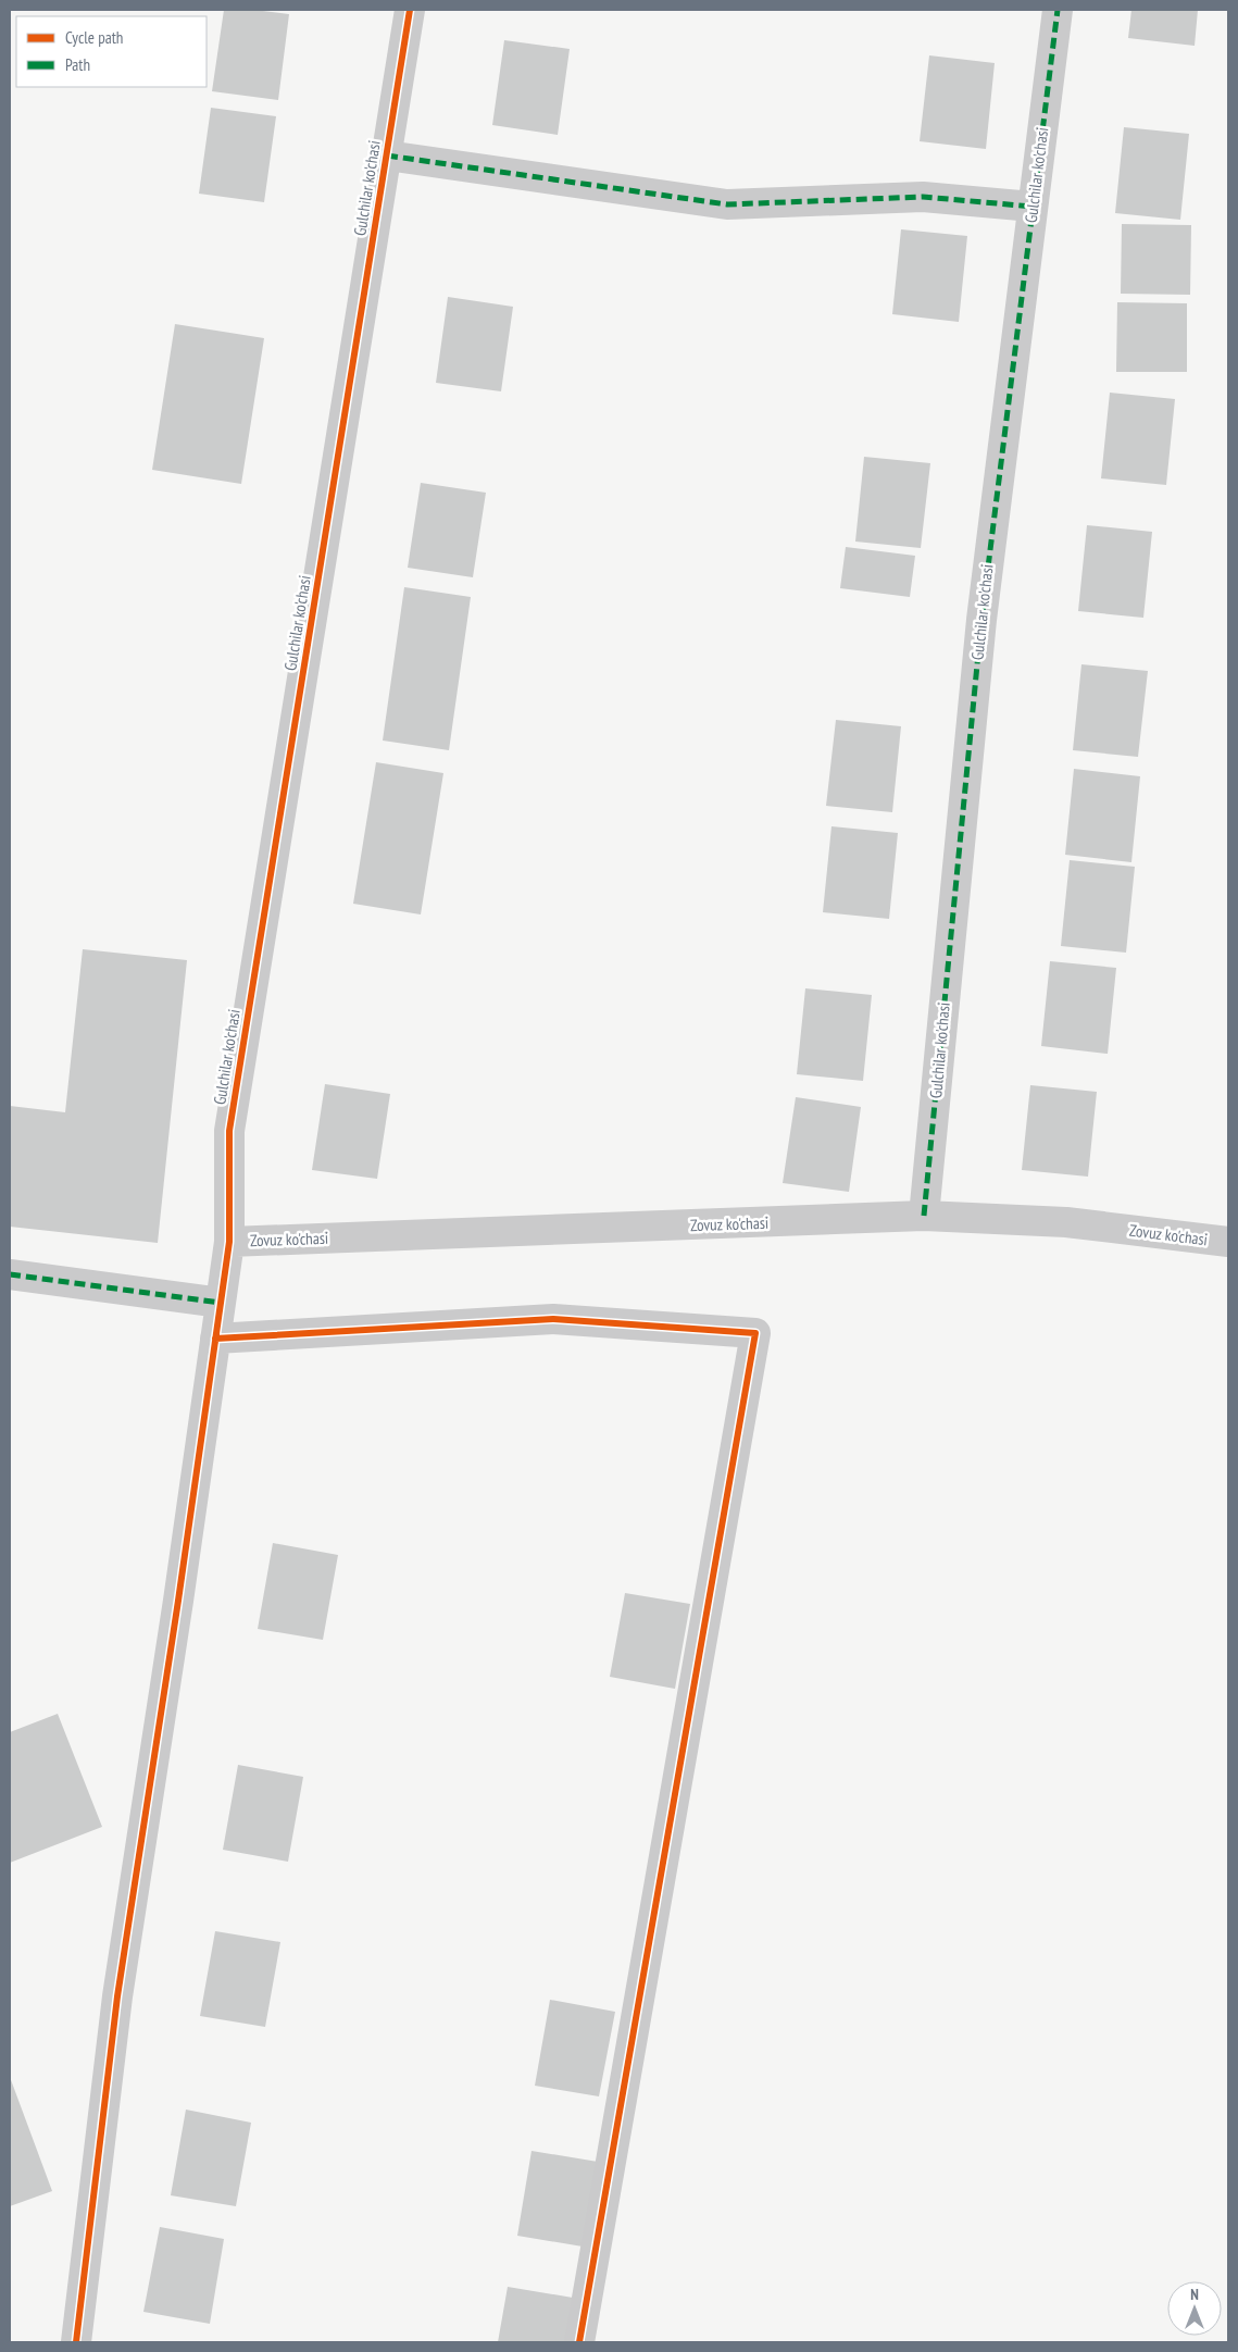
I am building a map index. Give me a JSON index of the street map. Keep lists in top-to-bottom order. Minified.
{"streets":{"street":["Gulchilar ko'chasi","Zovuz ko'chasi"]},"crossings":[["Gulchilar ko'chasi","Zovuz ko'chasi"]],"legend":["Cycle path","Path"],"north":"top"}
